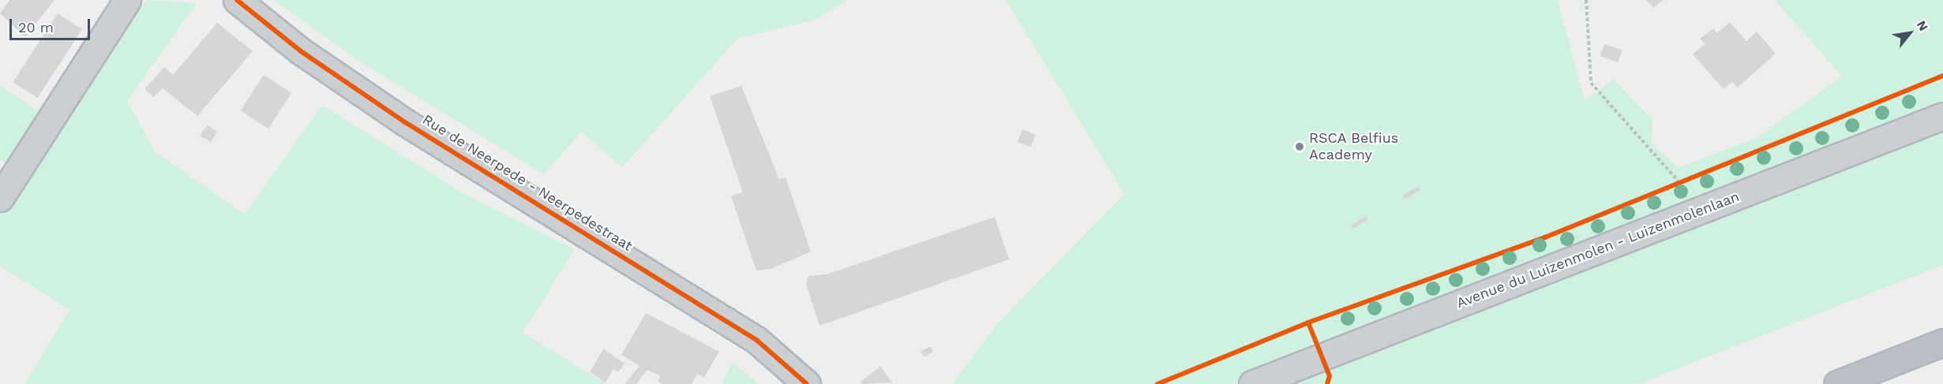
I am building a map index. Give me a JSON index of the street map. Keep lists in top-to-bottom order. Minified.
{"streets":{"street":["Rue de Neerpede - Neerpedestraat","Avenue du Luizenmolen - Luizenmolenlaan"]},"places":["RSCA Belfius Academy"],"scale_bar":"20 m","north":"top right"}
